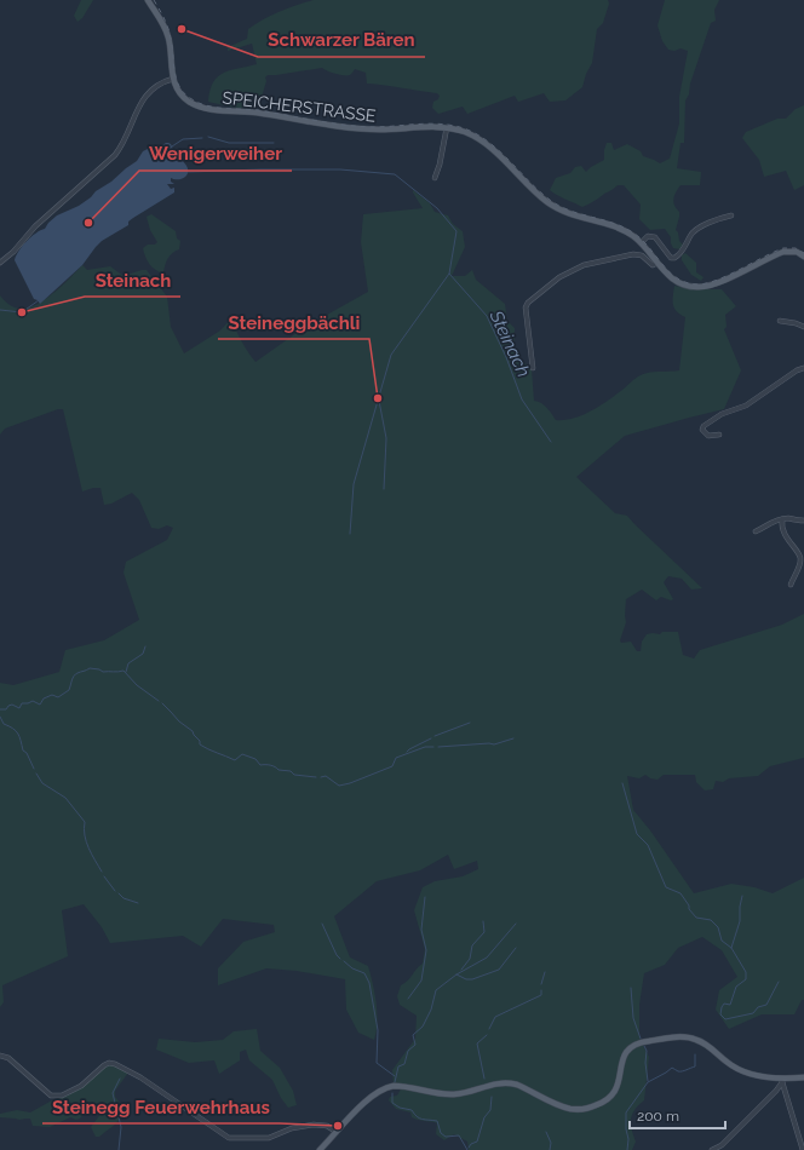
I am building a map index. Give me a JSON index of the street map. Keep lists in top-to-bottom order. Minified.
{"streets":{"main road":["SPEICHERSTRASSE"]},"water":["Steinach"],"places":["Schwarzer Bären","Wenigerweiher","Steinach","Steineggbächli","Steinegg Feuerwehrhaus"],"scale_bar":"200 m"}
